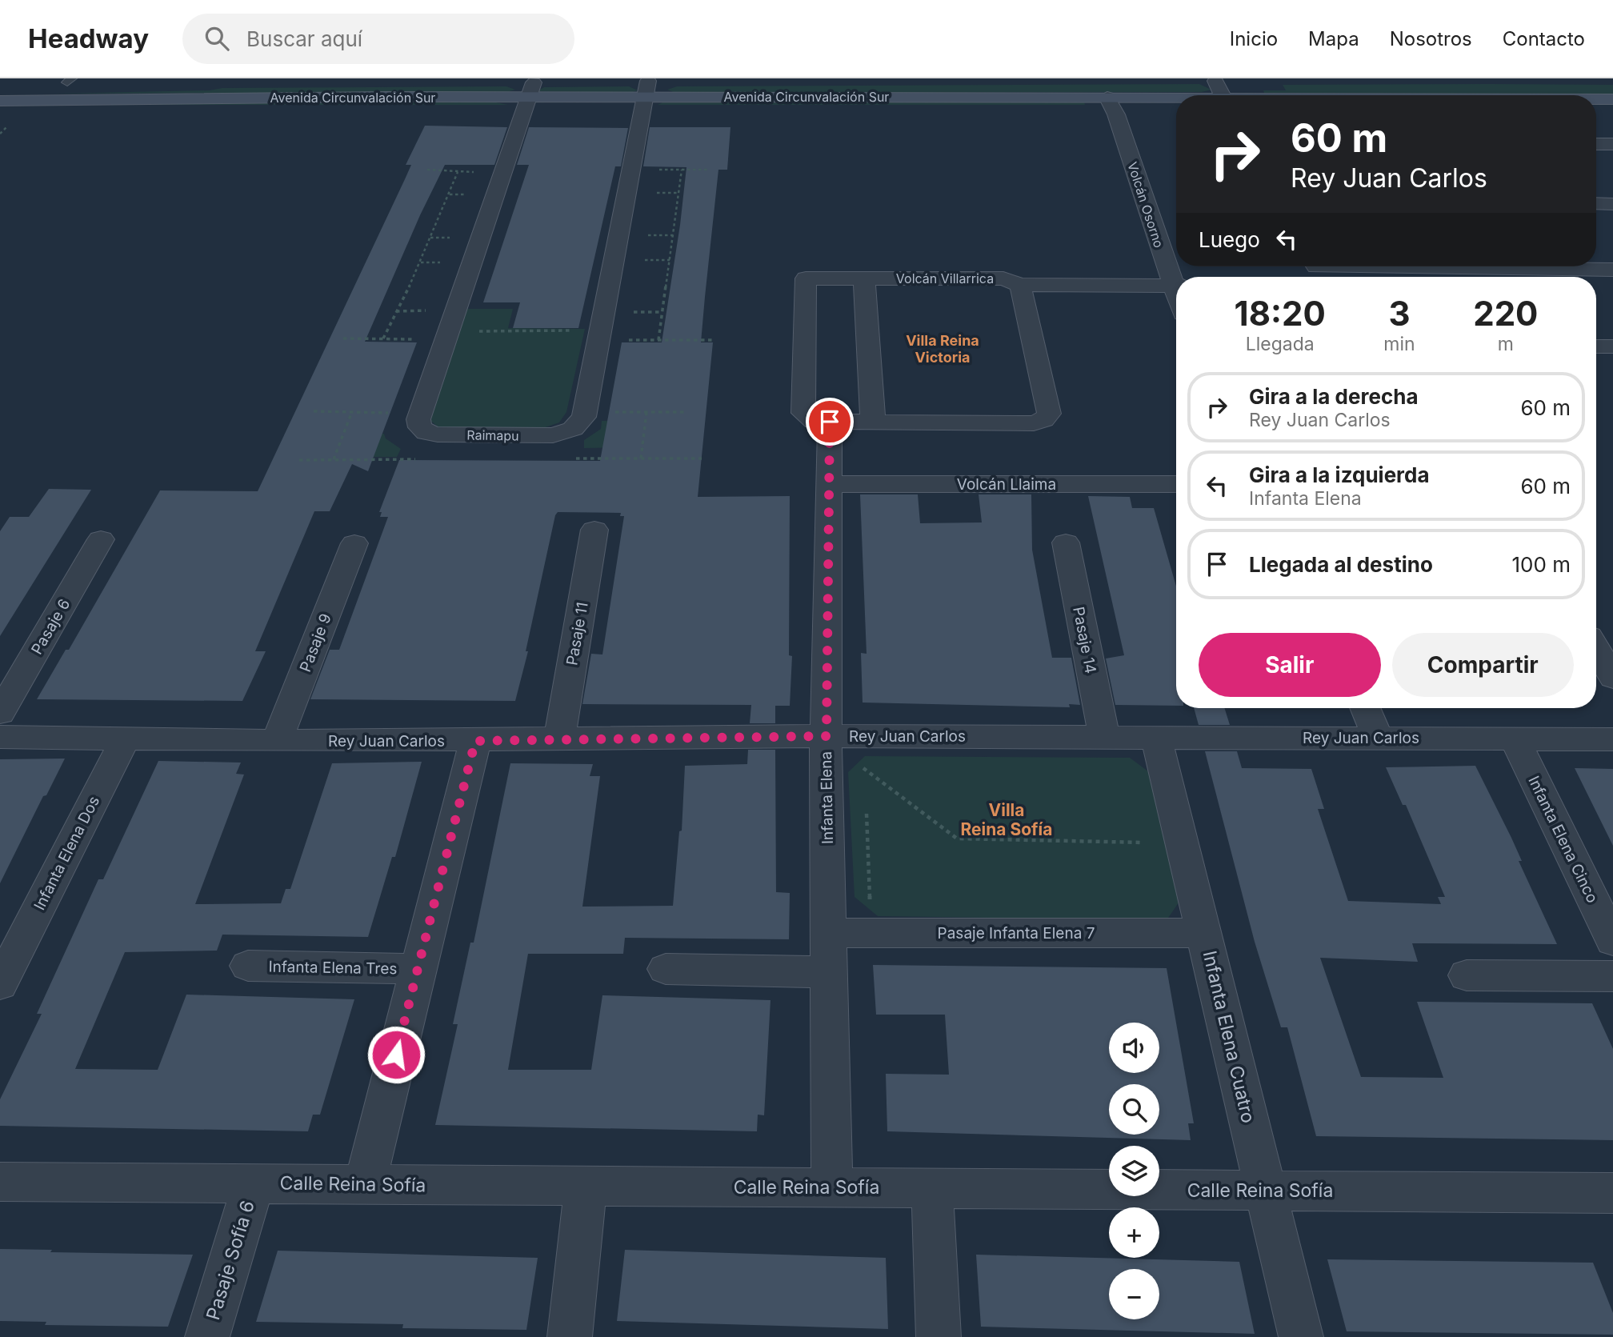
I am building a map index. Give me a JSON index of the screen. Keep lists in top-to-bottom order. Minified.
{"streets":{"main road":["Avenida Circunvalación Sur"],"street":["Volcán Osorno","Volcán Villarrica","Raimapu","Volcán Llaima","Pasaje 6","Pasaje 11","Pasaje 14","Pasaje 9","Rey Juan Carlos","Infanta Elena","Infanta Elena Cinco","Infanta Elena Dos","Pasaje Infanta Elena 7","Infanta Elena Tres","Infanta Elena Cuatro","Calle Reina Sofía","Pasaje Sofía 6"]},"crossings":[["Avenida Circunvalación Sur","Volcán Osorno"],["Volcán Villarrica","Infanta Elena"],["Volcán Llaima","Infanta Elena"],["Pasaje 11","Rey Juan Carlos"],["Pasaje 14","Rey Juan Carlos"],["Pasaje 9","Rey Juan Carlos"],["Rey Juan Carlos","Infanta Elena"],["Rey Juan Carlos","Infanta Elena Cinco"],["Rey Juan Carlos","Infanta Elena Dos"],["Rey Juan Carlos","Infanta Elena Tres"],["Rey Juan Carlos","Infanta Elena Cuatro"],["Infanta Elena","Pasaje Infanta Elena 7"],["Infanta Elena","Calle Reina Sofía"],["Pasaje Infanta Elena 7","Infanta Elena Cuatro"],["Infanta Elena Tres","Calle Reina Sofía"],["Infanta Elena Cuatro","Calle Reina Sofía"],["Calle Reina Sofía","Pasaje Sofía 6"]],"districts":["Villa Reina Victoria","Villa Reina Sofía"],"page":{"header":"Headway","search":"Buscar aquí","nav":["Inicio","Mapa","Nosotros","Contacto"],"turn":["60 m","Rey Juan Carlos"],"then":"Luego","eta":["18:20","Llegada","3","min","220","m"],"list":[{"name":"Gira a la derecha","note":"Rey Juan Carlos","value":"60 m"},{"name":"Gira a la izquierda","note":"Infanta Elena","value":"60 m"},{"name":"Llegada al destino","value":"100 m"}],"buttons":["Salir","Compartir"],"map_buttons":["+","−"]}}
